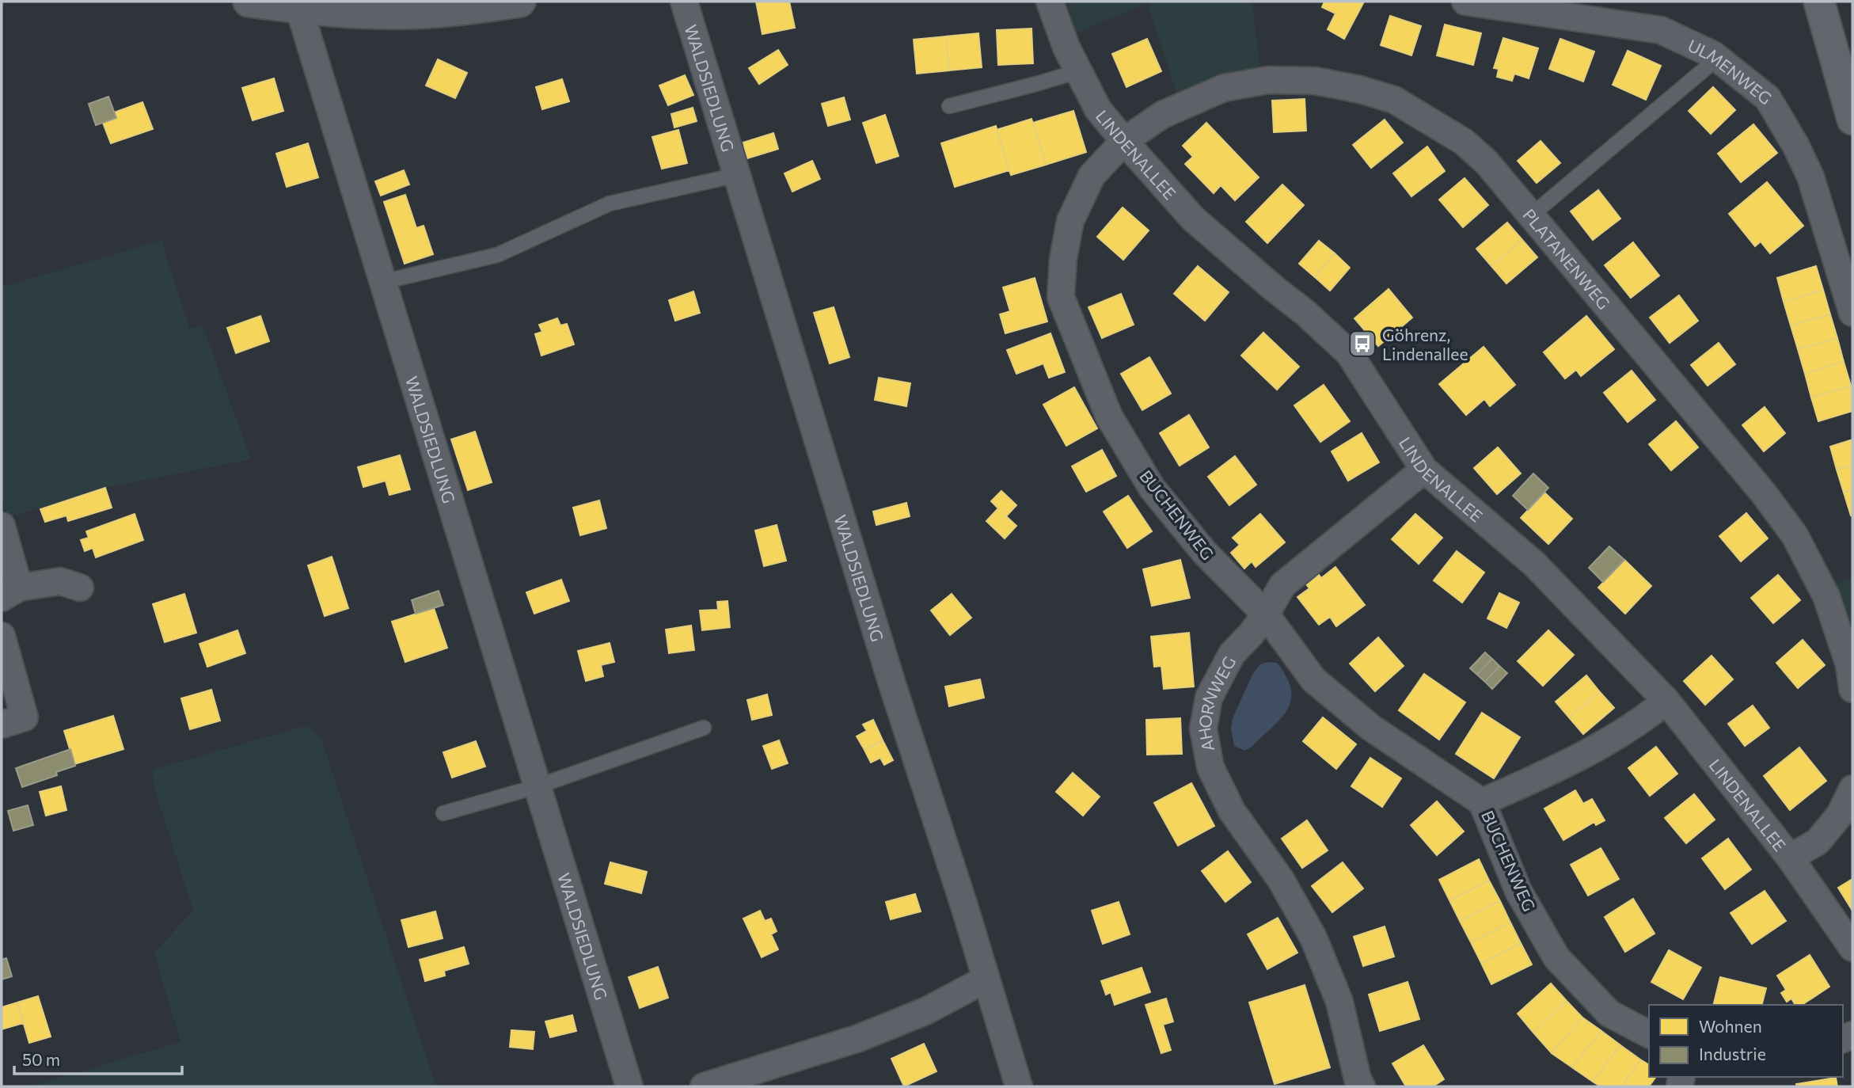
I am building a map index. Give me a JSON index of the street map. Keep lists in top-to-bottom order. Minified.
{"streets":{"street":["ULMENWEG","WALDSIEDLUNG","LINDENALLEE","PLATANENWEG","BUCHENWEG","AHORNWEG"]},"crossings":[["LINDENALLEE","PLATANENWEG"],["LINDENALLEE","BUCHENWEG"],["LINDENALLEE","AHORNWEG"],["PLATANENWEG","BUCHENWEG"],["BUCHENWEG","AHORNWEG"]],"places":{"bus stop":["Göhrenz, Lindenallee"]},"legend":["Wohnen","Industrie"],"scale_bar":"50 m"}
